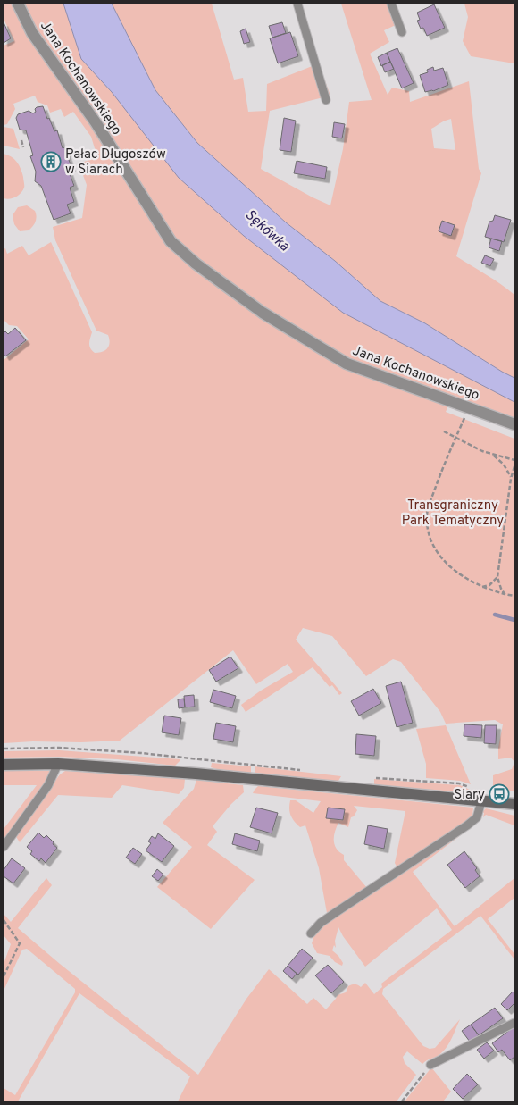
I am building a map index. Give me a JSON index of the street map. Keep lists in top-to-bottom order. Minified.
{"streets":{"street":["Jana Kochanowskiego"]},"water":["Sękówka"],"parks":["Transgraniczny Park Tematyczny"],"places":{"building":["Pałac Długoszów w Siarach"],"bus stop":["Siary"]}}
